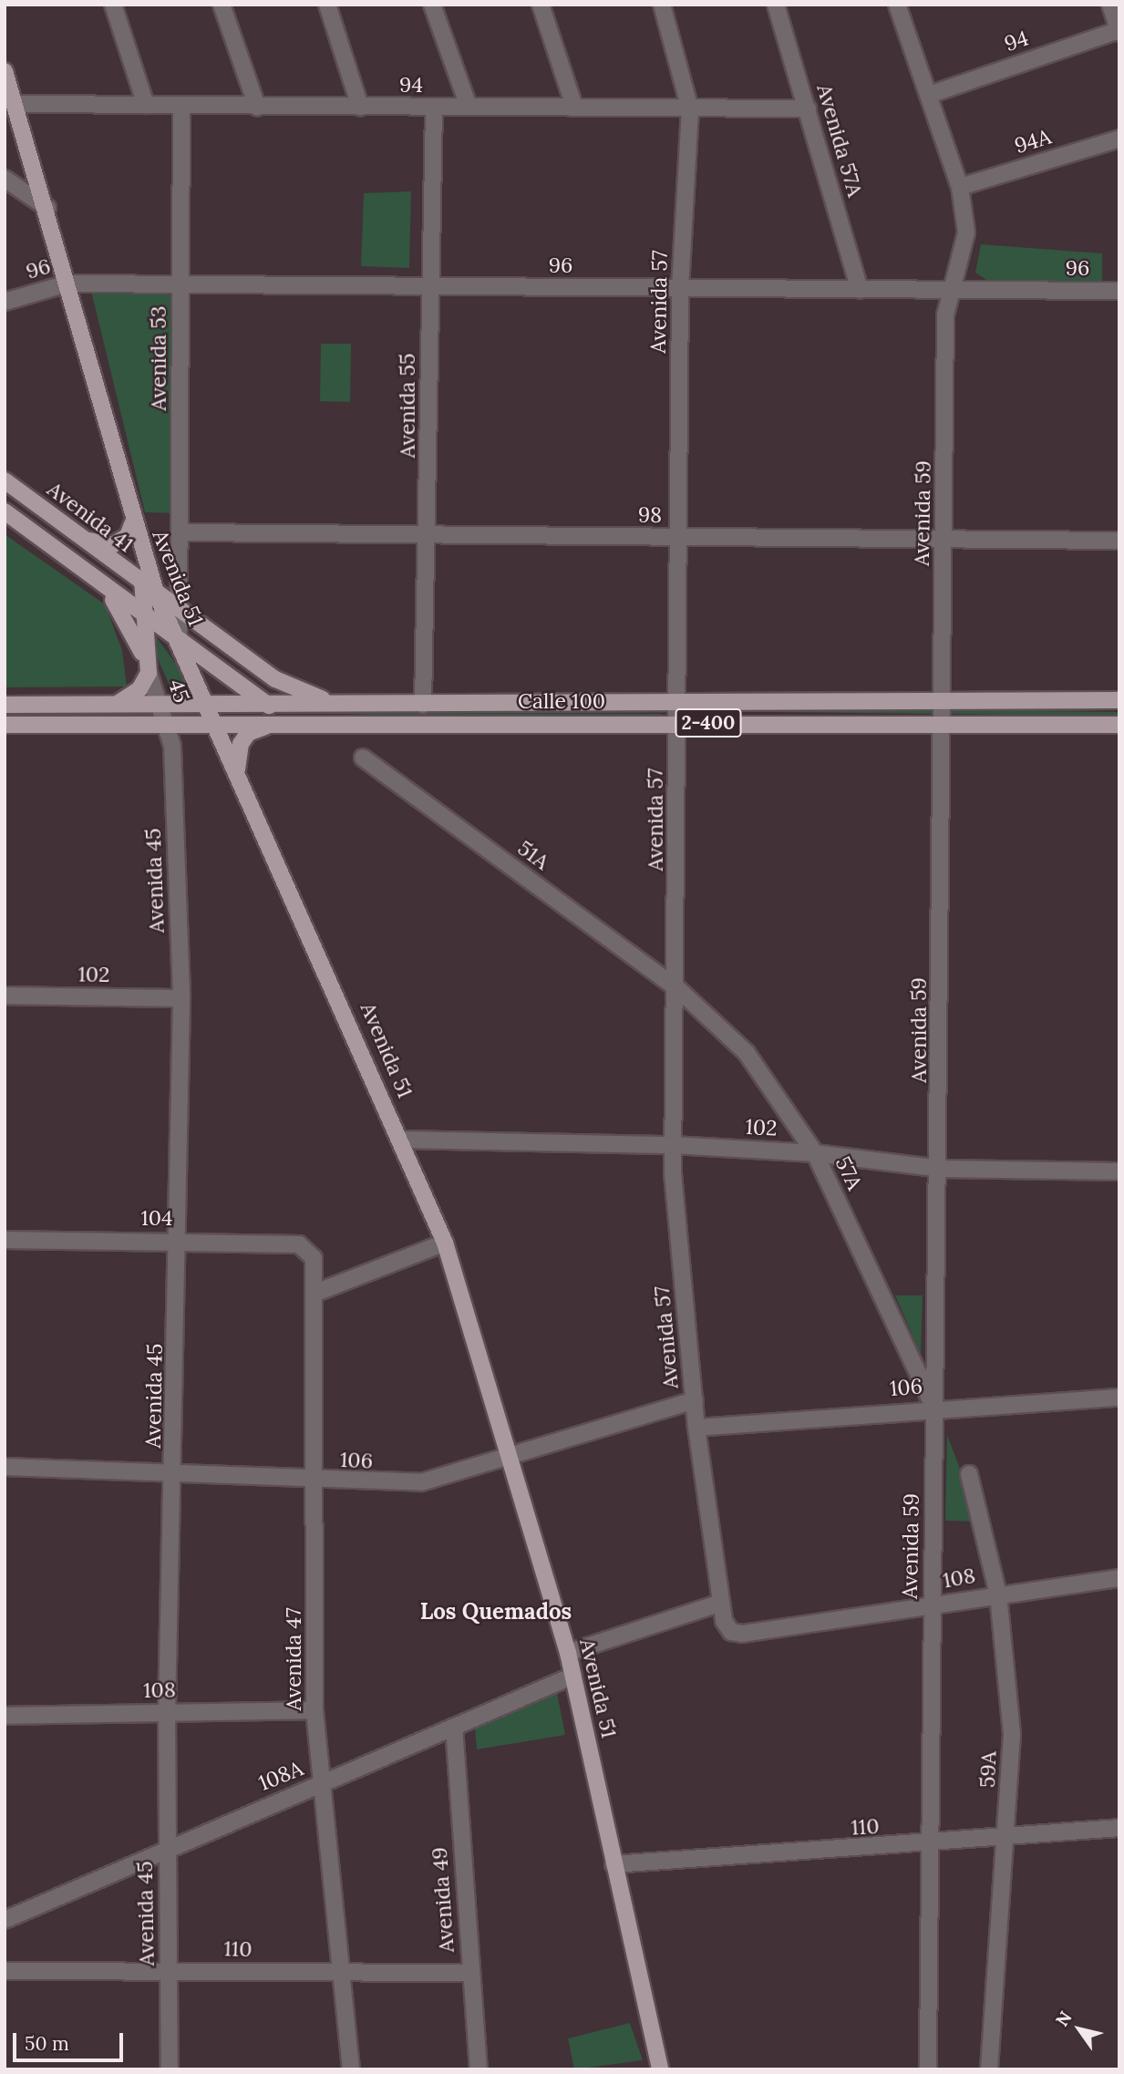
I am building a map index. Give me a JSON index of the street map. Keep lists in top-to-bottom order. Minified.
{"streets":{"main road":["Avenida 41","Avenida 51","Calle 100","2-400"],"street":["94","Avenida 57A","94A","96","Avenida 57","Avenida 53","Avenida 55","Avenida 59","98","45","51A","Avenida 45","102","57A","104","106","108","Avenida 47","59A","108A","110","Avenida 49"]},"crossings":[["94","Avenida 57A"],["94","Avenida 57"],["94","Avenida 53"],["94","Avenida 55"],["94","Avenida 59"],["94","Avenida 51"],["Avenida 57A","96"],["94A","Avenida 59"],["96","Avenida 57"],["96","Avenida 53"],["96","Avenida 55"],["96","Avenida 59"],["96","Avenida 51"],["Avenida 57","98"],["Avenida 57","Calle 100"],["Avenida 57","51A"],["Avenida 57","102"],["Avenida 57","57A"],["Avenida 57","106"],["Avenida 57","108"],["Avenida 53","98"],["Avenida 53","Avenida 41"],["Avenida 53","Avenida 51"],["Avenida 55","98"],["Avenida 55","Calle 100"],["Avenida 59","98"],["Avenida 59","Calle 100"],["Avenida 59","102"],["Avenida 59","57A"],["Avenida 59","106"],["Avenida 59","108"],["Avenida 59","110"],["Avenida 41","Avenida 51"],["Avenida 41","Calle 100"],["Avenida 51","Calle 100"],["Avenida 51","102"],["Avenida 51","106"],["Avenida 51","108A"],["Avenida 51","110"],["45","Calle 100"],["45","Avenida 45"],["Calle 100","Avenida 45"],["51A","57A"],["Avenida 45","102"],["Avenida 45","104"],["Avenida 45","106"],["Avenida 45","108"],["Avenida 45","108A"],["Avenida 45","110"],["102","57A"],["57A","106"],["104","Avenida 47"],["106","Avenida 47"],["108","Avenida 47"],["108","59A"],["Avenida 47","108A"],["Avenida 47","110"],["59A","110"],["108A","Avenida 49"],["110","Avenida 49"]],"districts":["Los Quemados"],"scale_bar":"50 m","north":"top left"}
